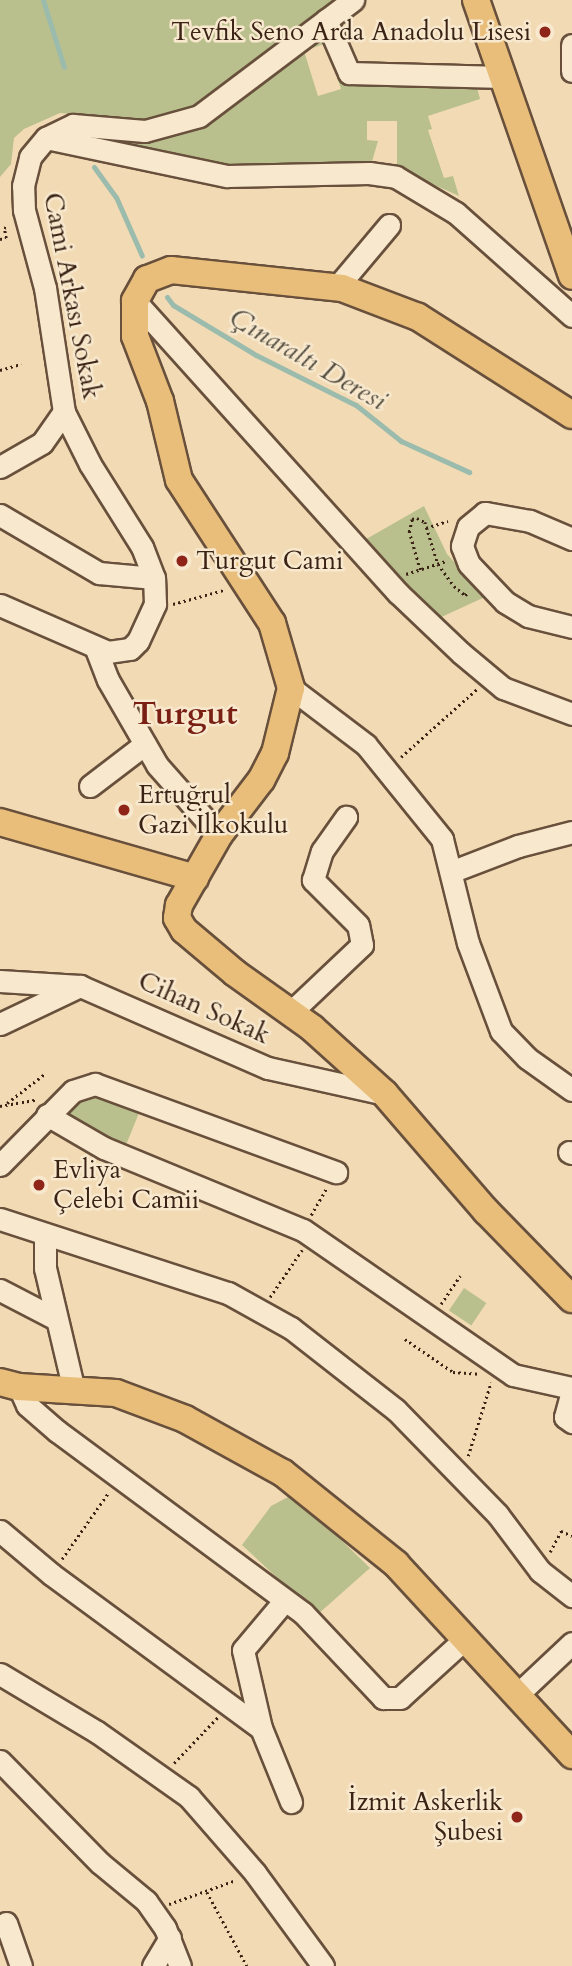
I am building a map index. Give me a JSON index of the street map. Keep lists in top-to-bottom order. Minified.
{"streets":{"street":["Cami Arkası Sokak","Cihan Sokak"]},"districts":["Turgut"],"water":["Çınaraltı Deresi"],"places":["Tevfik Seno Arda Anadolu Lisesi","Turgut Cami","Ertuğrul Gazi İlkokulu","Evliya Çelebi Camii","İzmit Askerlik Şubesi"]}
